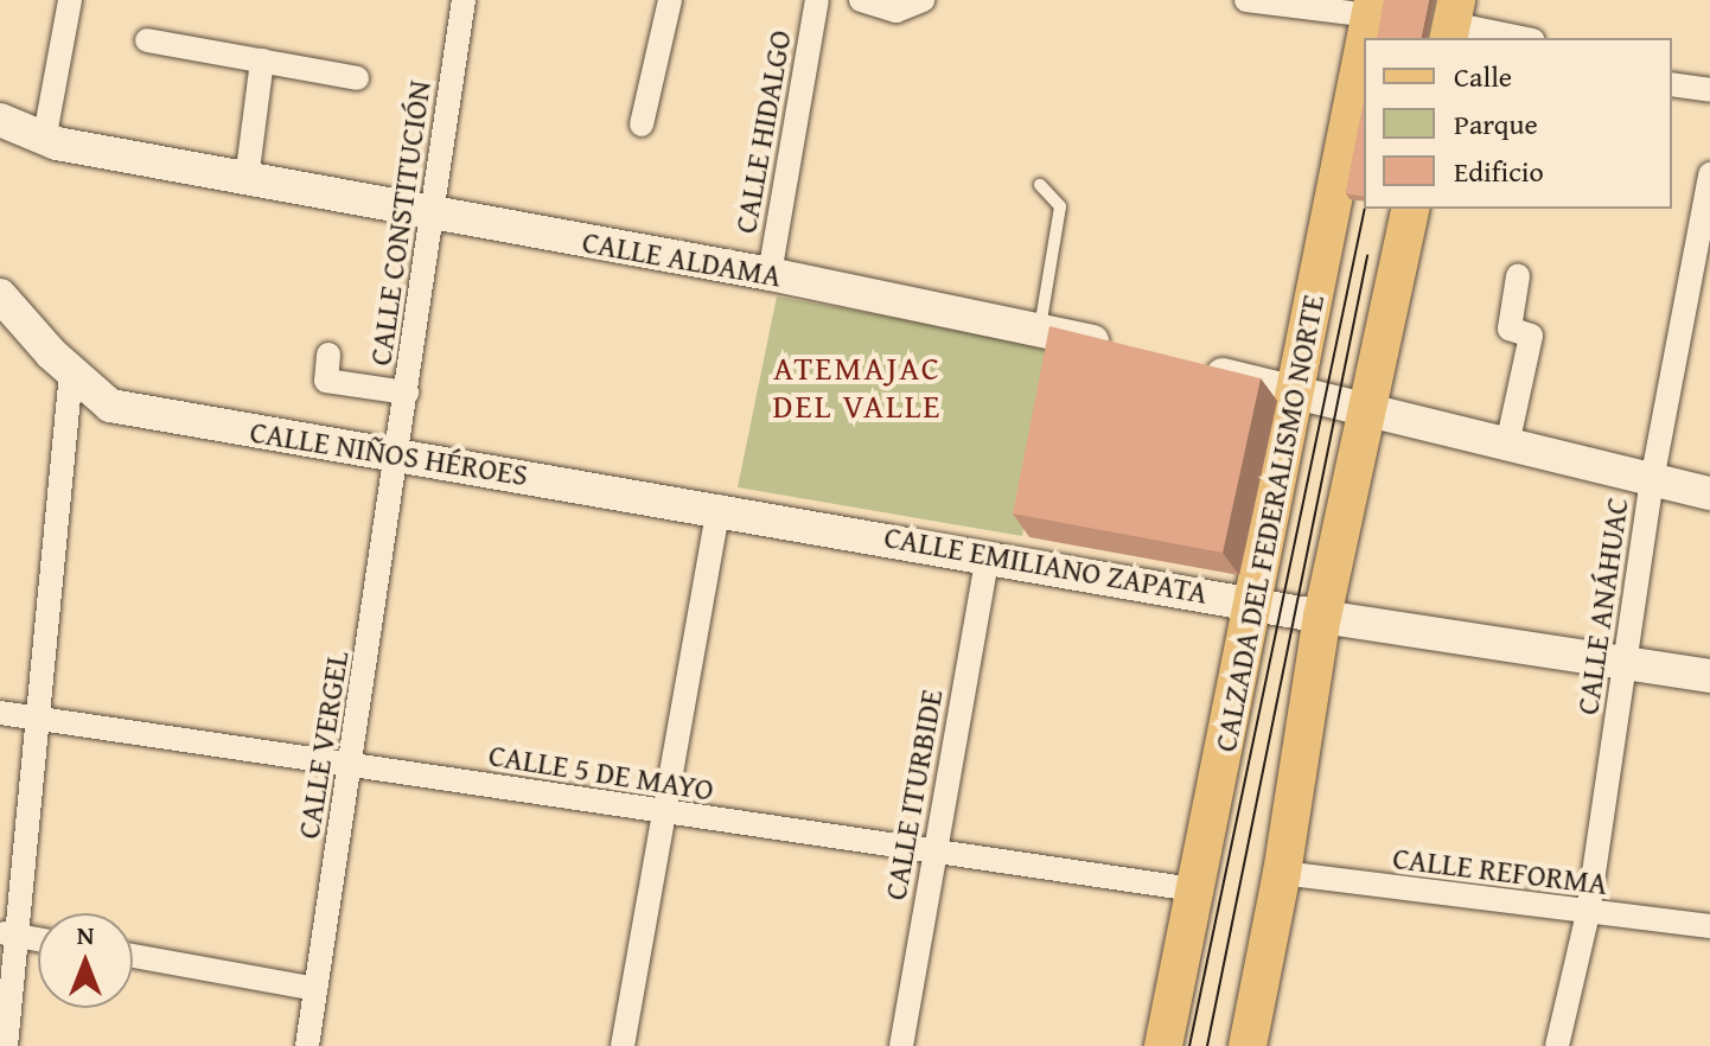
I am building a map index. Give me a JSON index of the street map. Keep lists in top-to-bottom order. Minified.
{"streets":{"main road":["CALZADA DEL FEDERALISMO NORTE"],"street":["CALLE HIDALGO","CALLE CONSTITUCIÓN","CALLE ALDAMA","CALLE NIÑOS HÉROES","CALLE EMILIANO ZAPATA","CALLE ANÁHUAC","CALLE VERGEL","CALLE 5 DE MAYO","CALLE ITURBIDE","CALLE REFORMA"]},"crossings":[["CALLE HIDALGO","CALLE ALDAMA"],["CALLE CONSTITUCIÓN","CALLE ALDAMA"],["CALLE CONSTITUCIÓN","CALLE NIÑOS HÉROES"],["CALLE CONSTITUCIÓN","CALLE VERGEL"],["CALLE NIÑOS HÉROES","CALLE EMILIANO ZAPATA"],["CALLE NIÑOS HÉROES","CALLE VERGEL"],["CALZADA DEL FEDERALISMO NORTE","CALLE EMILIANO ZAPATA"],["CALZADA DEL FEDERALISMO NORTE","CALLE 5 DE MAYO"],["CALLE EMILIANO ZAPATA","CALLE ANÁHUAC"],["CALLE EMILIANO ZAPATA","CALLE ITURBIDE"],["CALLE ANÁHUAC","CALLE REFORMA"],["CALLE VERGEL","CALLE 5 DE MAYO"],["CALLE 5 DE MAYO","CALLE ITURBIDE"]],"districts":["ATEMAJAC DEL VALLE"],"legend":["Calle","Parque","Edificio"],"north":"top"}
